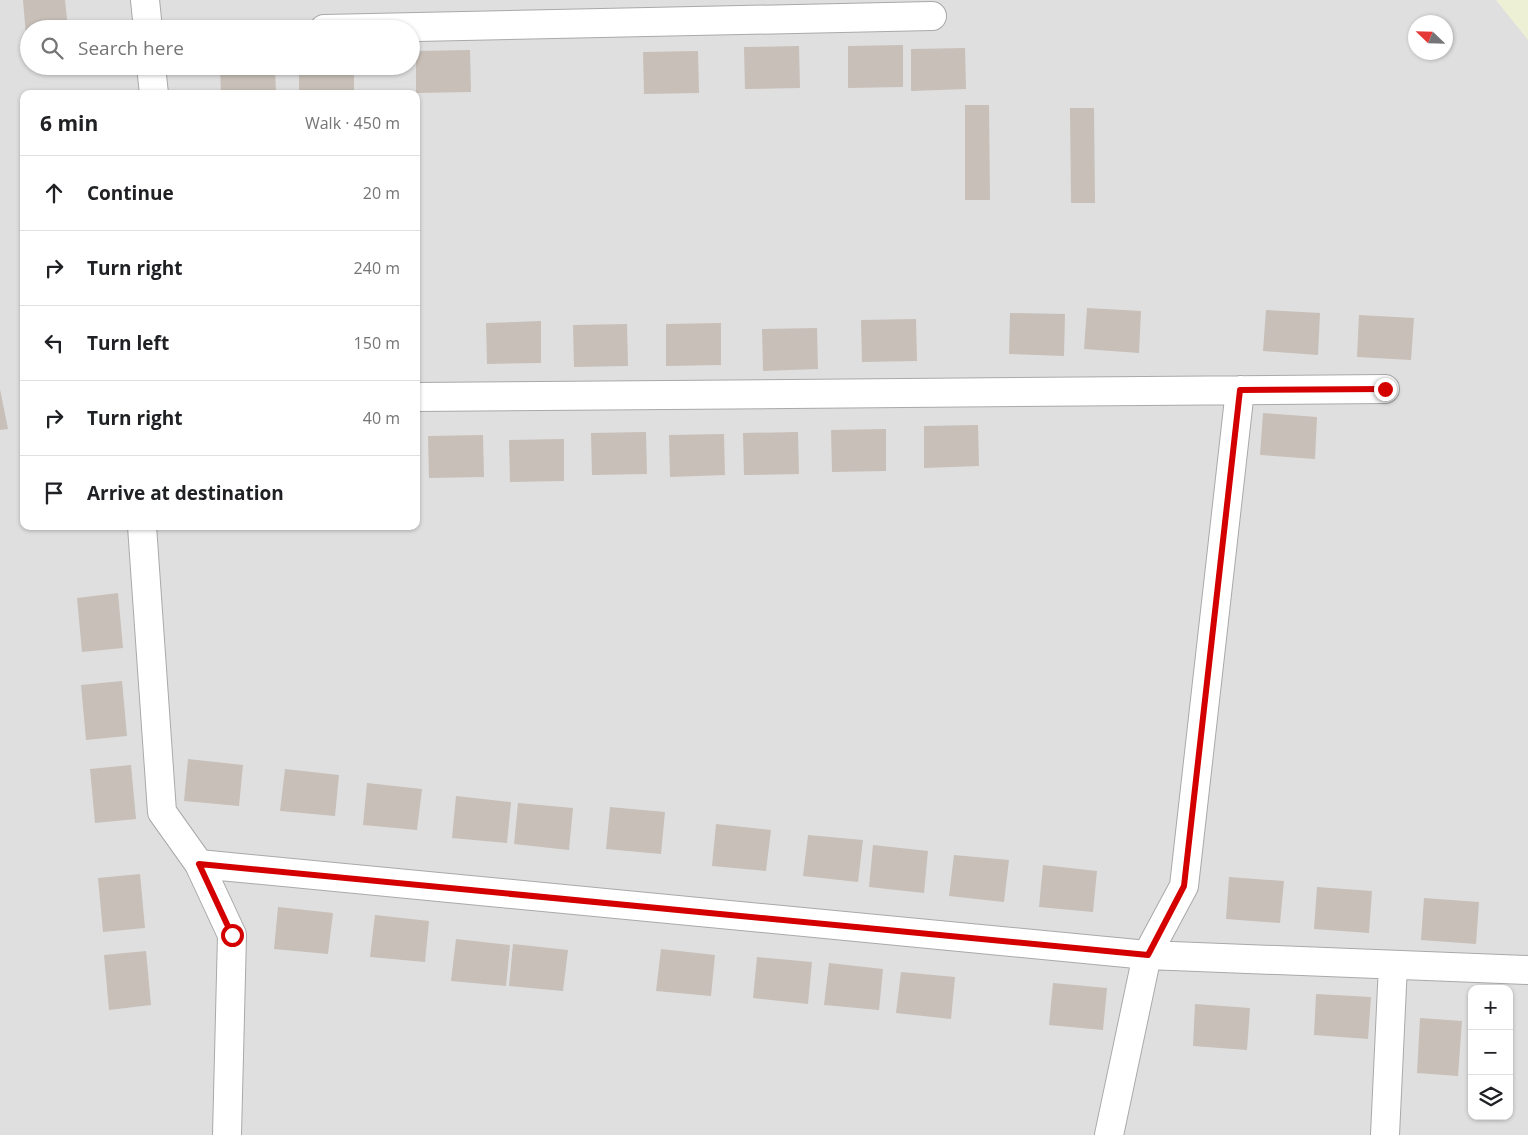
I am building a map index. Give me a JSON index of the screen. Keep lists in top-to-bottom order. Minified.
{"north":"top left","page":{"search":"Search here","heading":["6 min","Walk · 450 m"],"list":[["Continue","20 m"],["Turn right","240 m"],["Turn left","150 m"],["Turn right","40 m"],"Arrive at destination"],"map_buttons":["+","−"]}}
